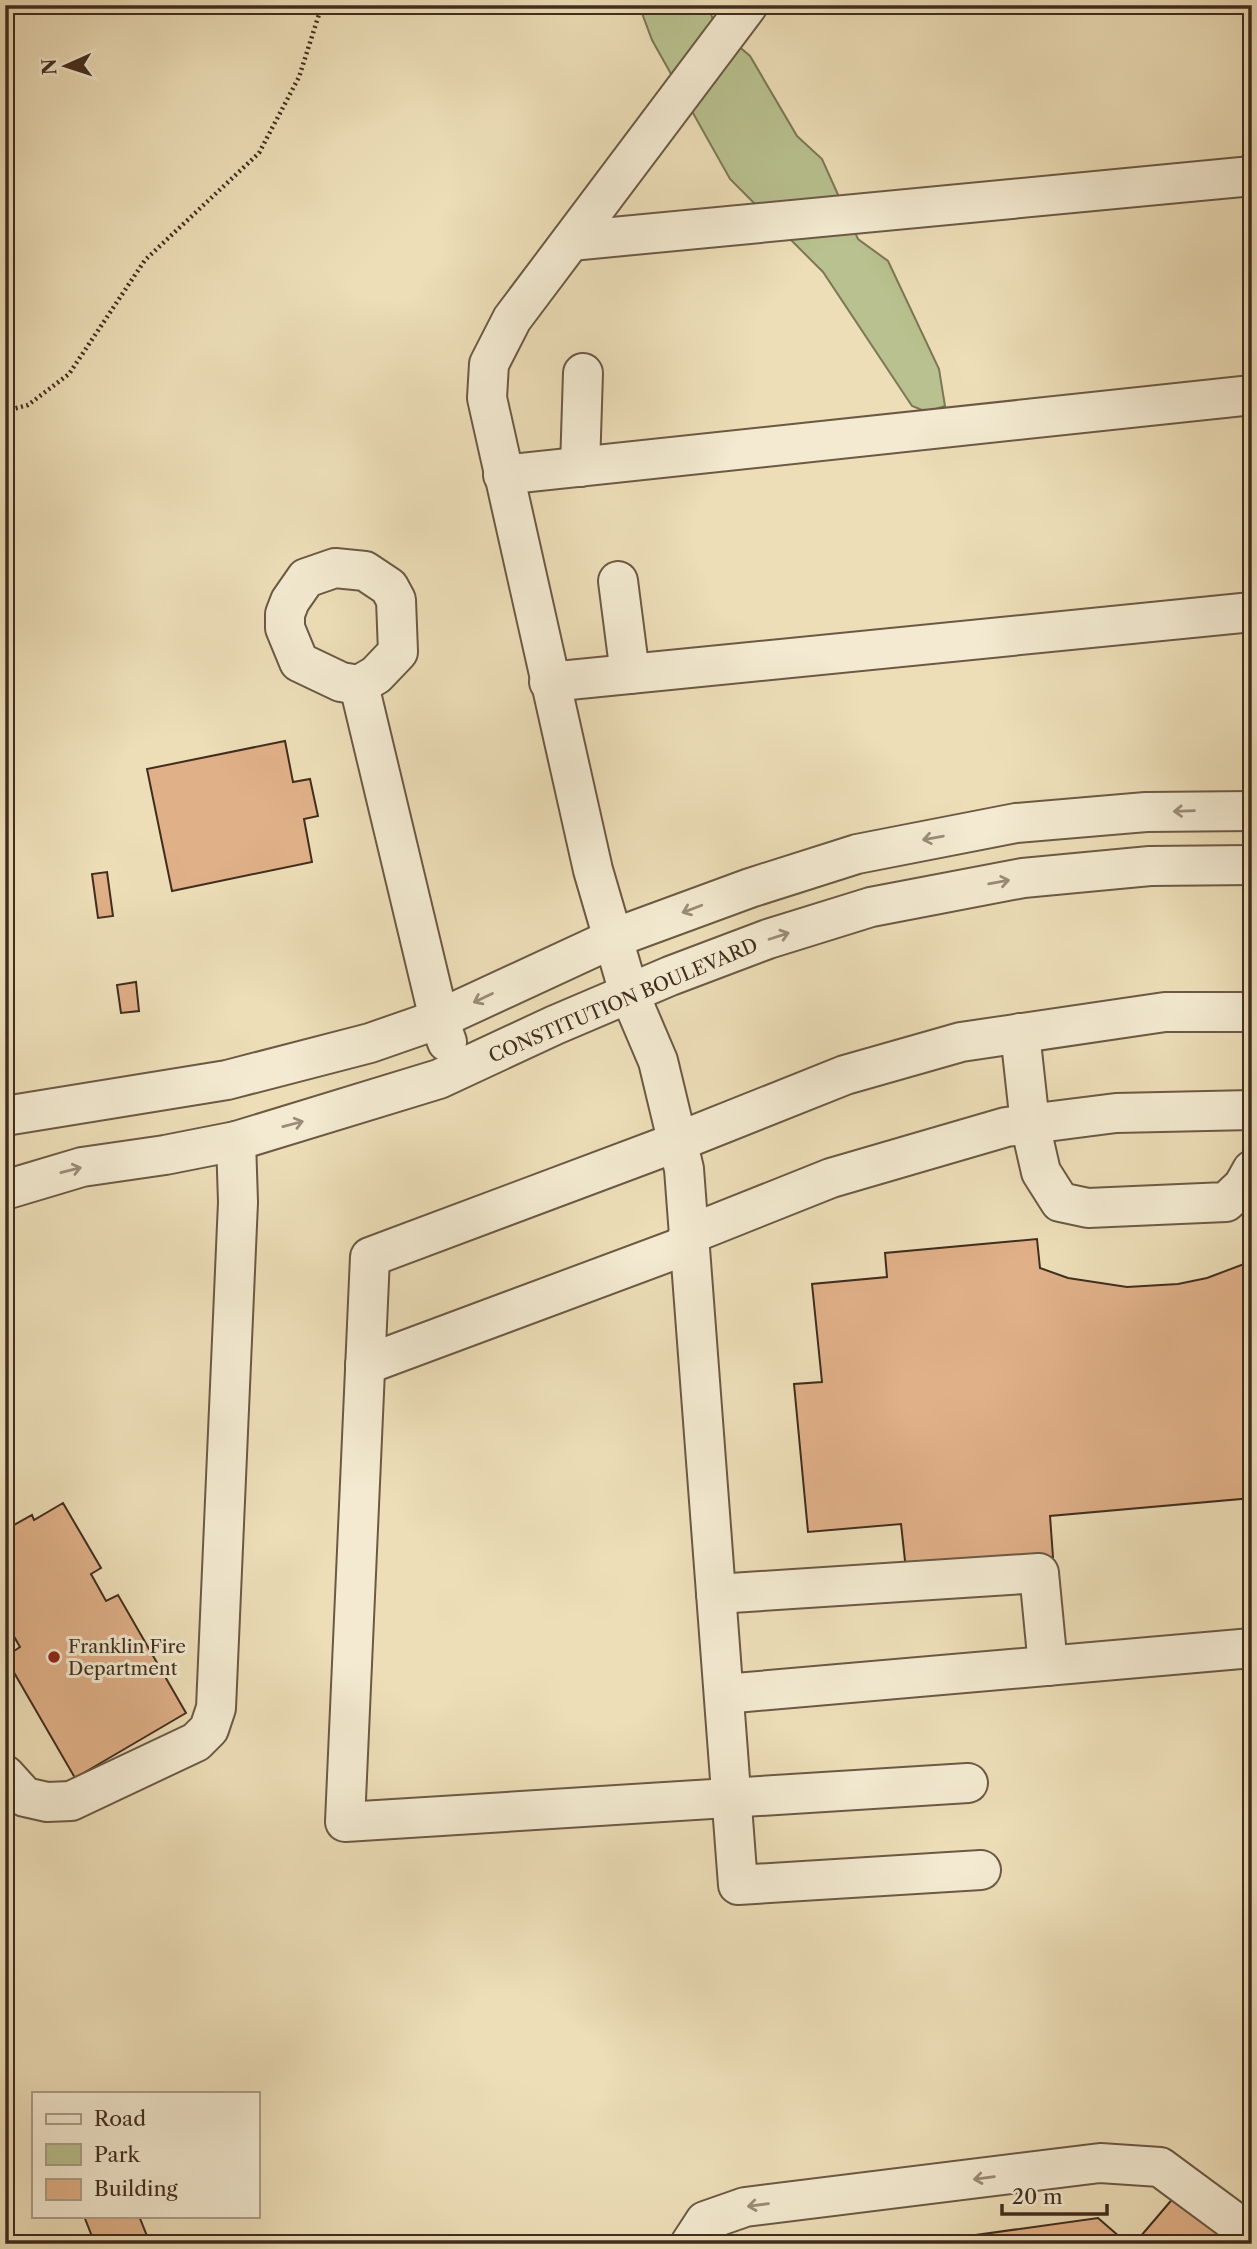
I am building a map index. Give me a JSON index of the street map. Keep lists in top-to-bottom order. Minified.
{"streets":{"street":["CONSTITUTION BOULEVARD"]},"places":["Franklin Fire Department"],"legend":["Road","Park","Building"],"scale_bar":"20 m","north":"left"}
